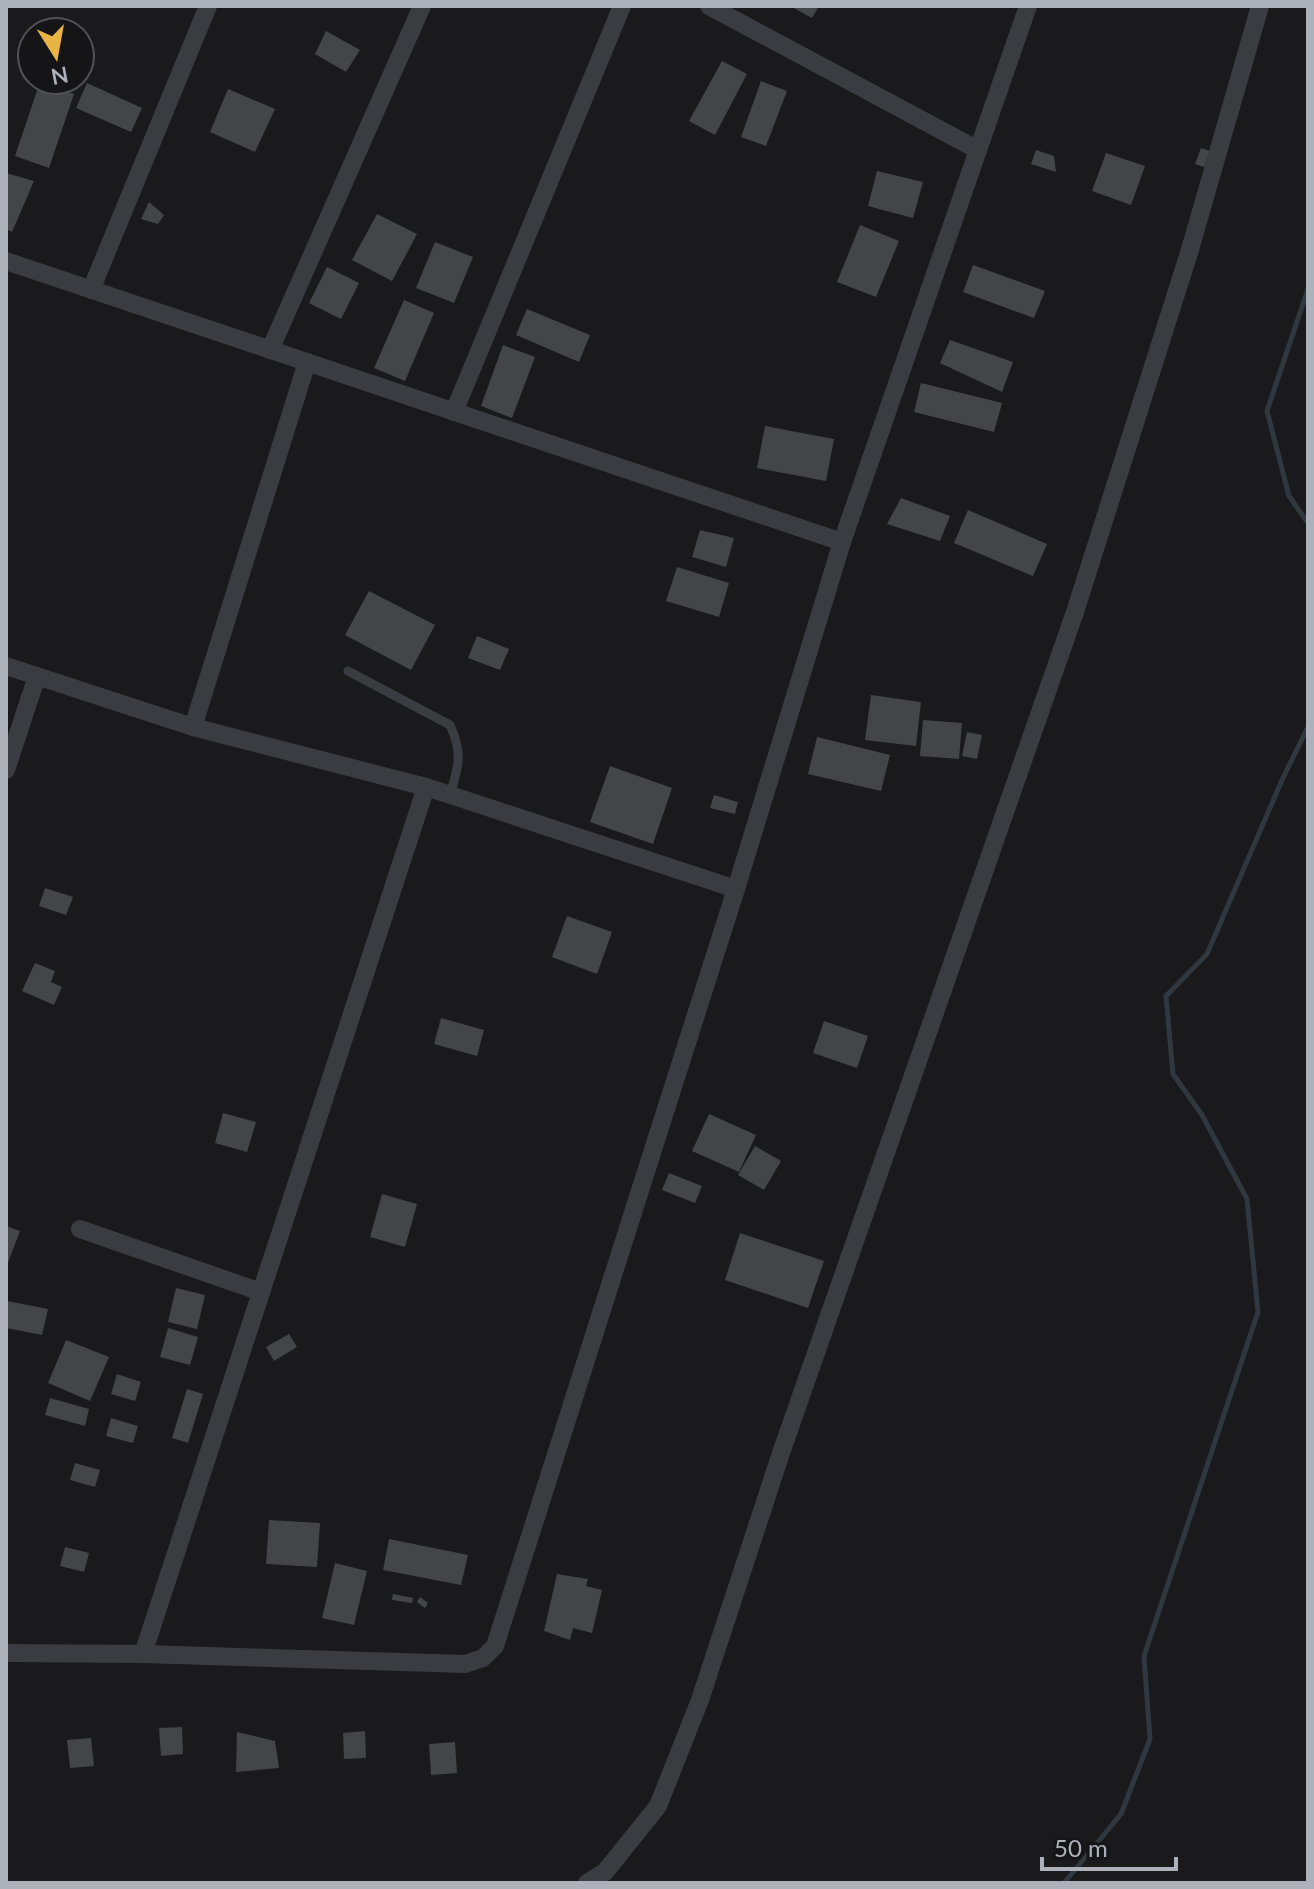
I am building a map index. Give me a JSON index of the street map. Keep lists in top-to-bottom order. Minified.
{"scale_bar":"50 m","north":"bottom"}
